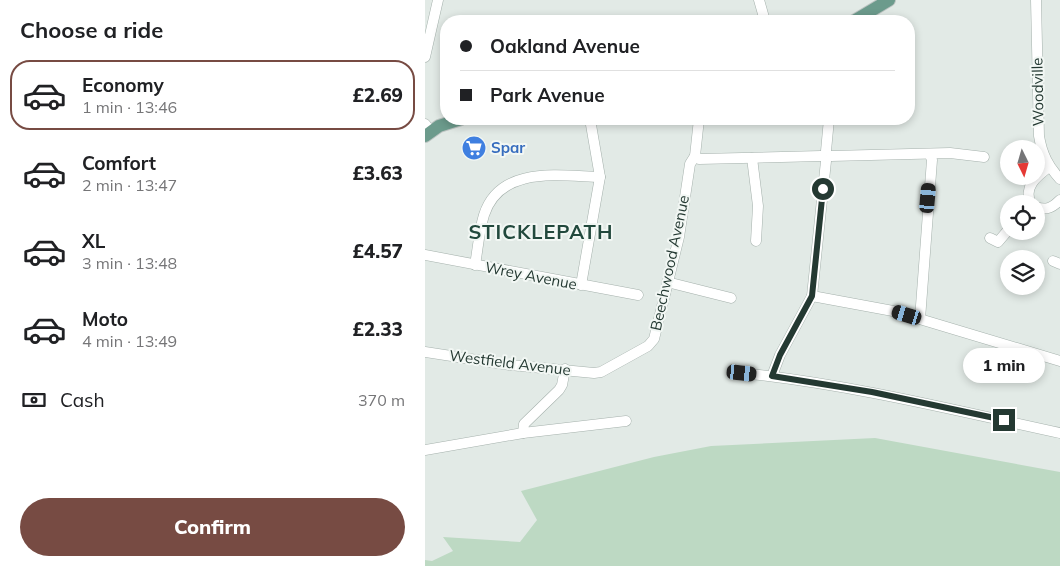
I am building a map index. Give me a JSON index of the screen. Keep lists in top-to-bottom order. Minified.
{"streets":{"street":["Woodville","Beechwood Avenue","Wrey Avenue","Westfield Avenue"]},"crossings":[["Beechwood Avenue","Westfield Avenue"]],"districts":["STICKLEPATH"],"places":{"supermarket":["Spar"]},"north":"bottom","page":{"heading":"Choose a ride","banner":["Oakland Avenue","Park Avenue"],"list":[{"name":"Economy","note":"1 min · 13:46","value":"£2.69"},{"name":"Comfort","note":"2 min · 13:47","value":"£3.63"},{"name":"XL","note":"3 min · 13:48","value":"£4.57"},{"name":"Moto","note":"4 min · 13:49","value":"£2.33"}],"bubble":"1 min","pay":["Cash","370 m"],"buttons":"Confirm"}}
